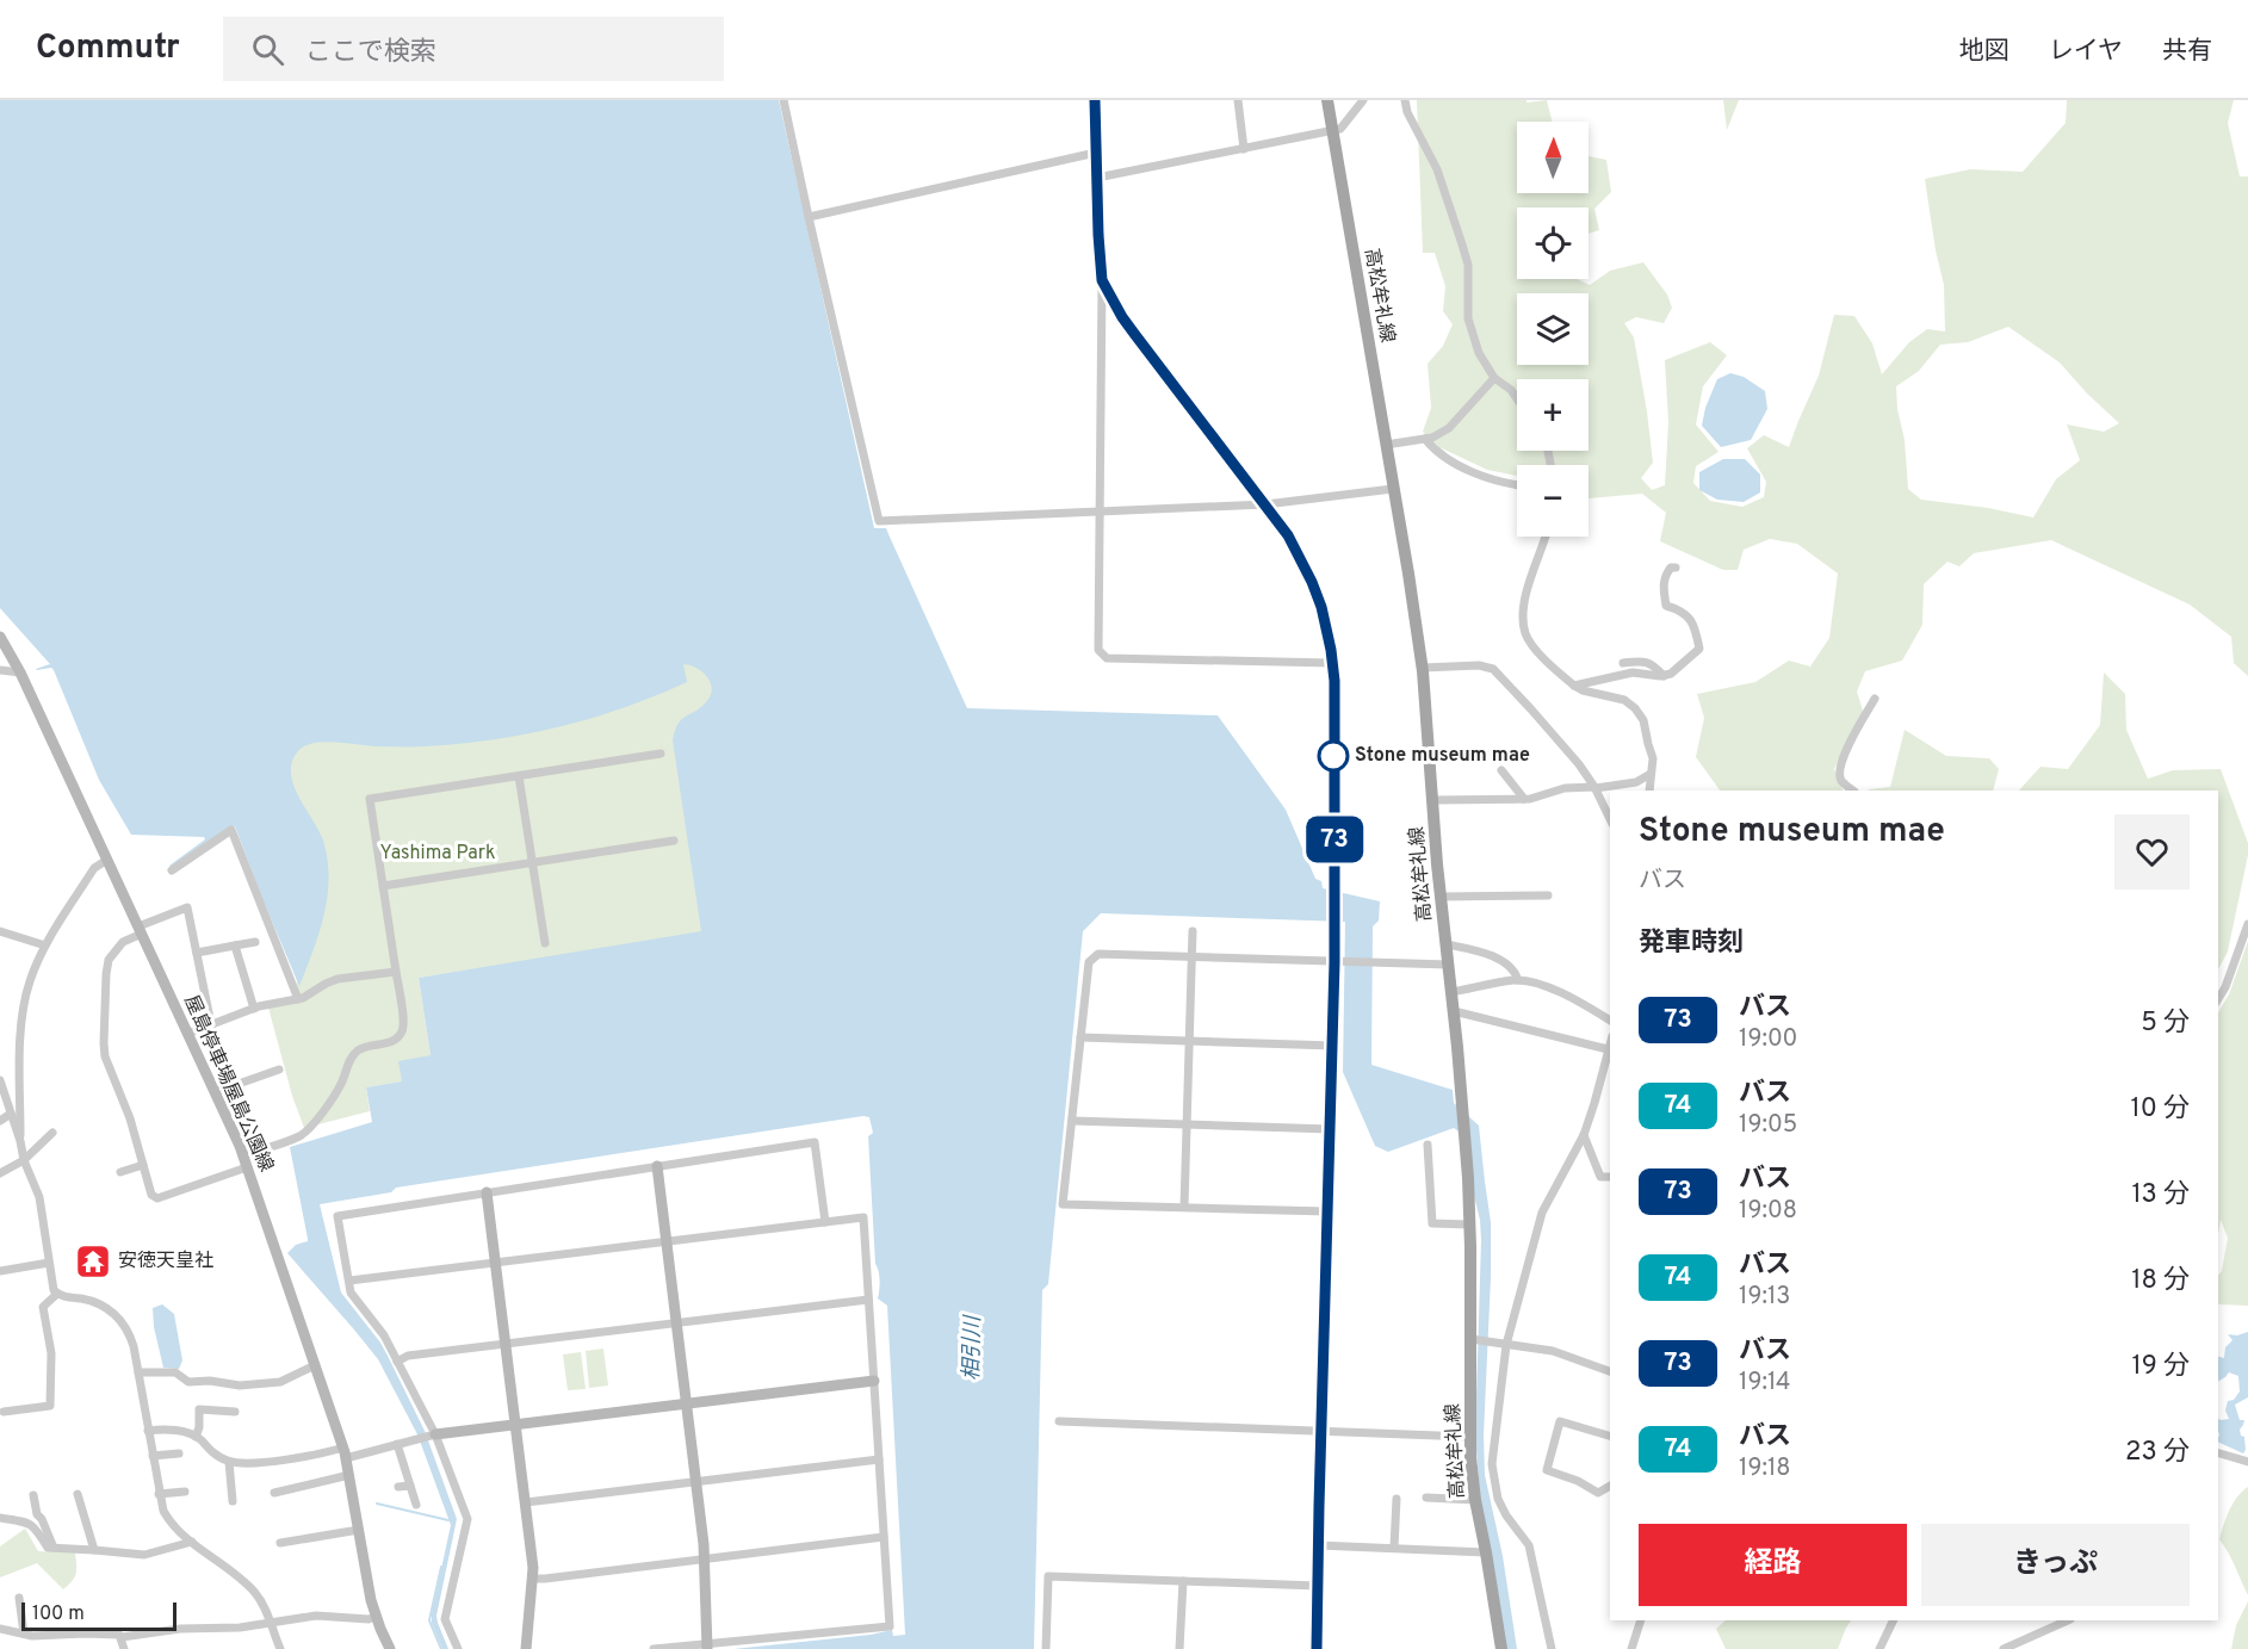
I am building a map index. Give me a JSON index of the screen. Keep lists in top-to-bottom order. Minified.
{"streets":{"main road":["高松牟礼線"],"street":["屋島停車場屋島公園線"]},"water":["相引川"],"parks":["Yashima Park"],"places":{"other":["Stone museum mae"],"temple":["安徳天皇社"]},"lines":["bus line 73"],"scale_bar":"100 m","north":"top","page":{"header":"Commutr","search":"ここで検索","nav":["地図","レイヤ","共有"],"on_map":"73","map_buttons":["+","−"],"heading":[["Stone museum mae","バス"],"発車時刻"],"list":[{"mark":"73","name":"バス","note":"19:00","value":"5 分"},{"mark":"74","name":"バス","note":"19:05","value":"10 分"},{"mark":"73","name":"バス","note":"19:08","value":"13 分"},{"mark":"74","name":"バス","note":"19:13","value":"18 分"},{"mark":"73","name":"バス","note":"19:14","value":"19 分"},{"mark":"74","name":"バス","note":"19:18","value":"23 分"}],"buttons":["経路","きっぷ"],"scale":"100 m"}}
